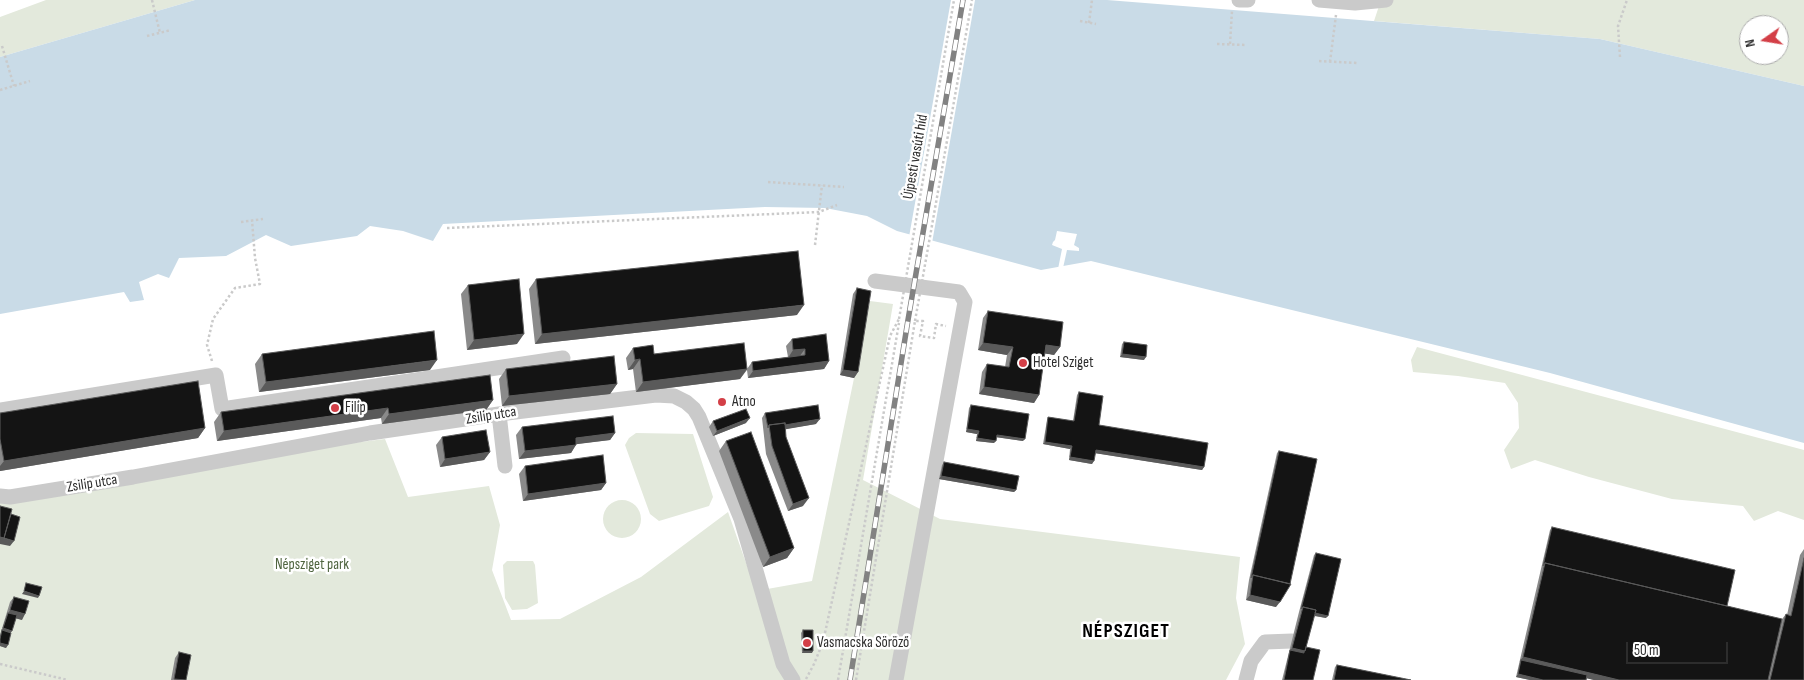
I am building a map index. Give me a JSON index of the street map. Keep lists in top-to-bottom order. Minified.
{"streets":{"street":["Zsilip utca"],"path":["Újpesti vasúti híd"]},"districts":["NÉPSZIGET"],"parks":["Népsziget park"],"places":["Hotel Sziget","Atno","Filip","Vasmacska Söröző"],"scale_bar":"50 m","north":"left"}
